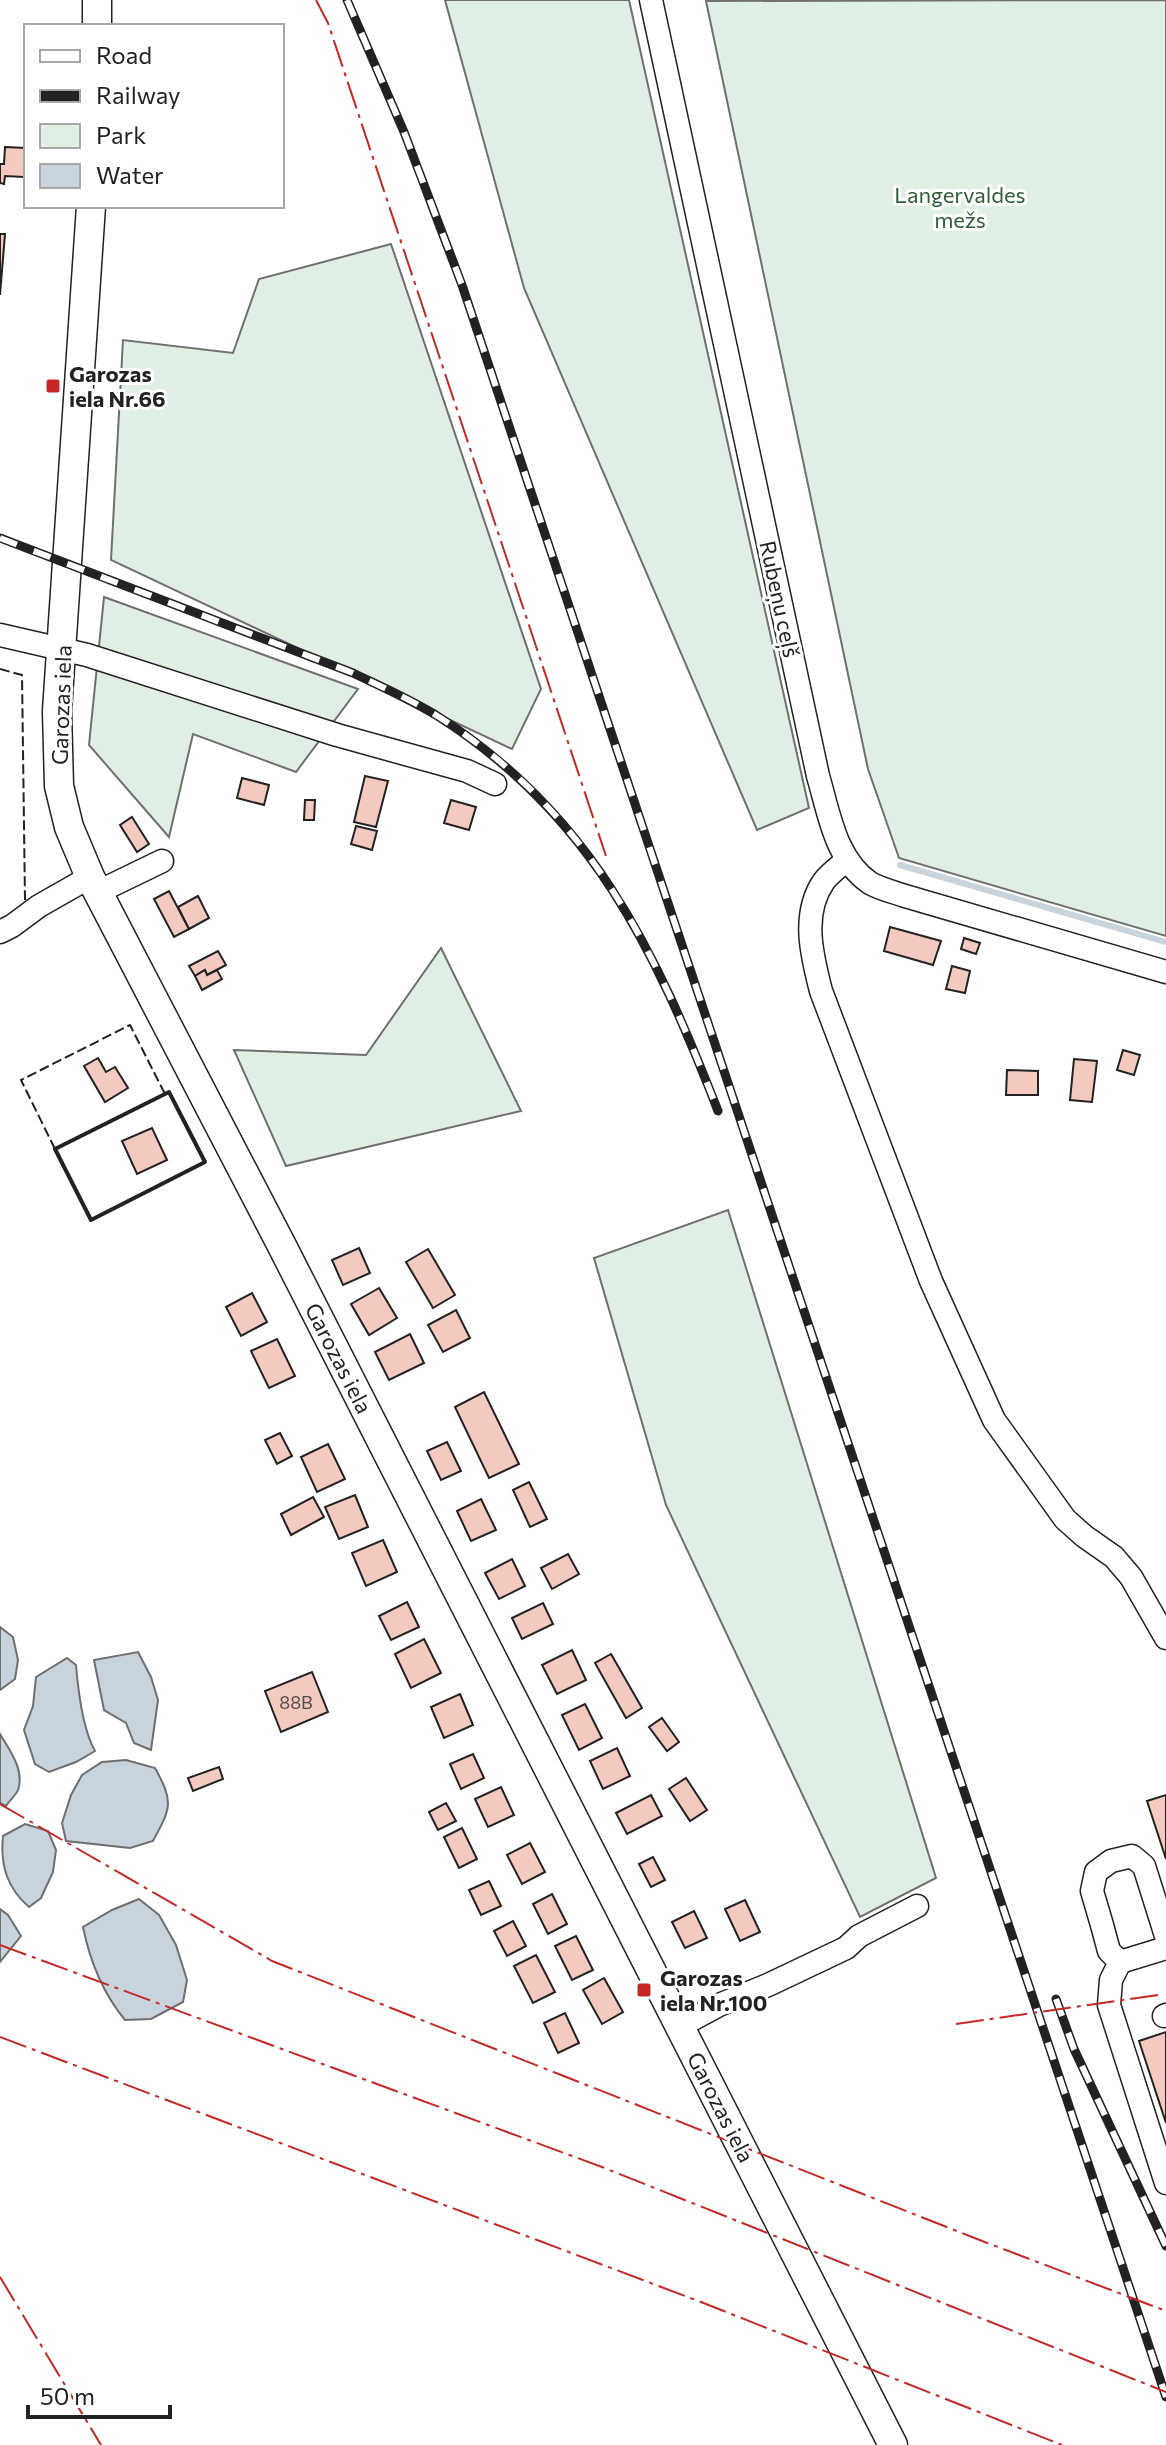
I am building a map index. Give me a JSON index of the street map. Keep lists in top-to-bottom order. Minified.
{"streets":{"main road":["Garozas iela"],"street":["Rubeņu ceļš"]},"parks":["Langervaldes mežs"],"places":{"transit":["Garozas iela Nr.66","Garozas iela Nr.100"]},"house_numbers":["88B"],"legend":["Road","Railway","Park","Water"],"scale_bar":"50 m"}
